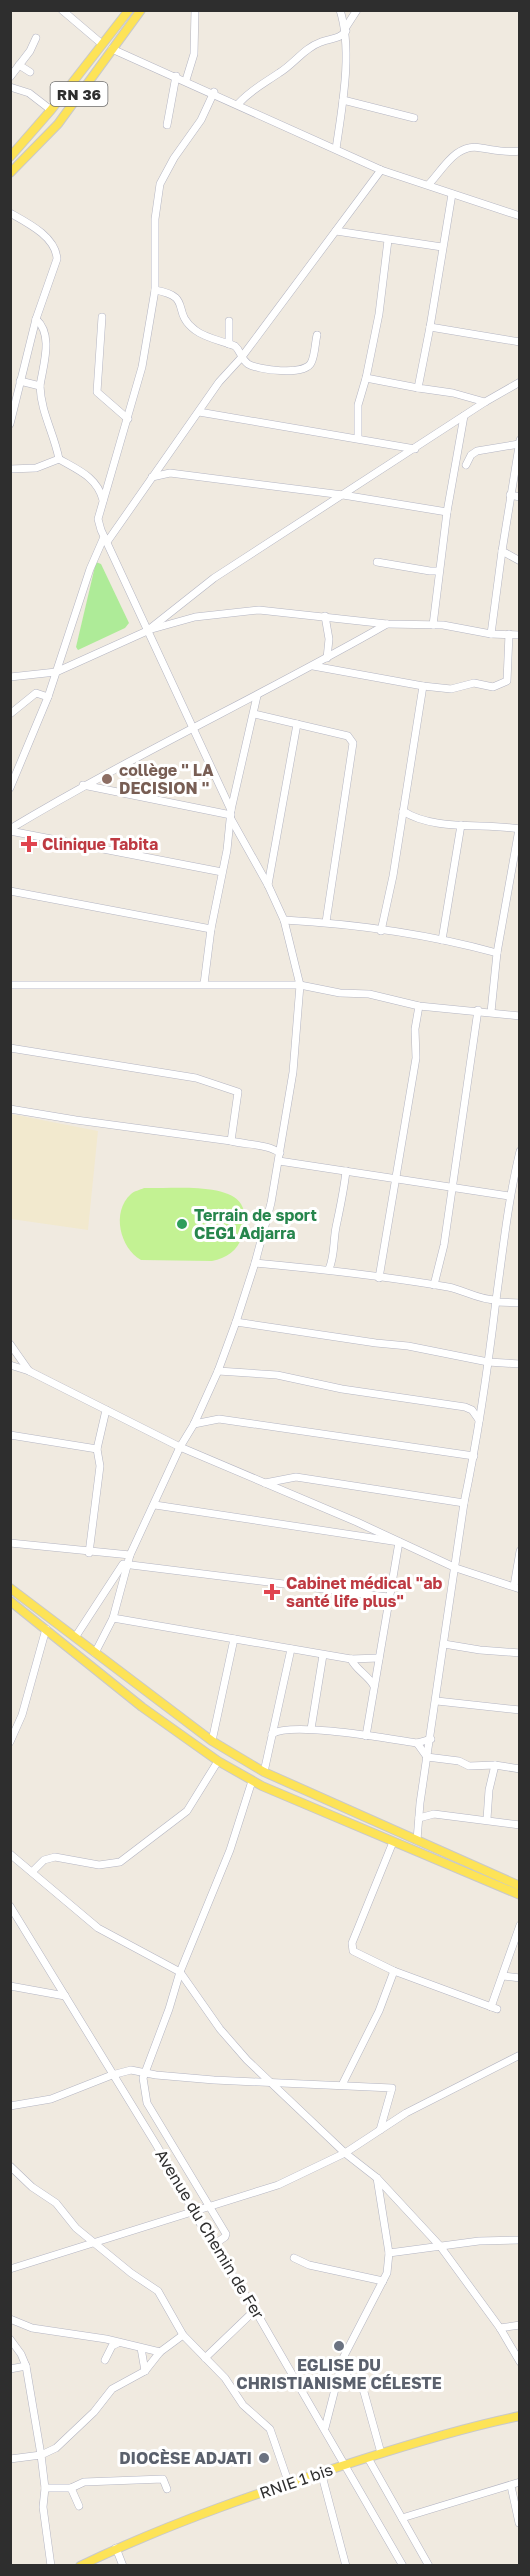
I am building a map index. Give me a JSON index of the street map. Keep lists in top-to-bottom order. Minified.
{"streets":{"main road":["RN 36","RNIE 1 bis"],"street":["Avenue du Chemin de Fer"]},"crossings":[["Avenue du Chemin de Fer","RNIE 1 bis"]],"places":{"other":["collège '' LA DECISION ''","Terrain de sport CEG1 Adjarra","EGLISE DU CHRISTIANISME CÉLESTE","DIOCÈSE ADJATI"],"health":["Clinique Tabita","Cabinet médical \"ab santé life plus\""]}}
